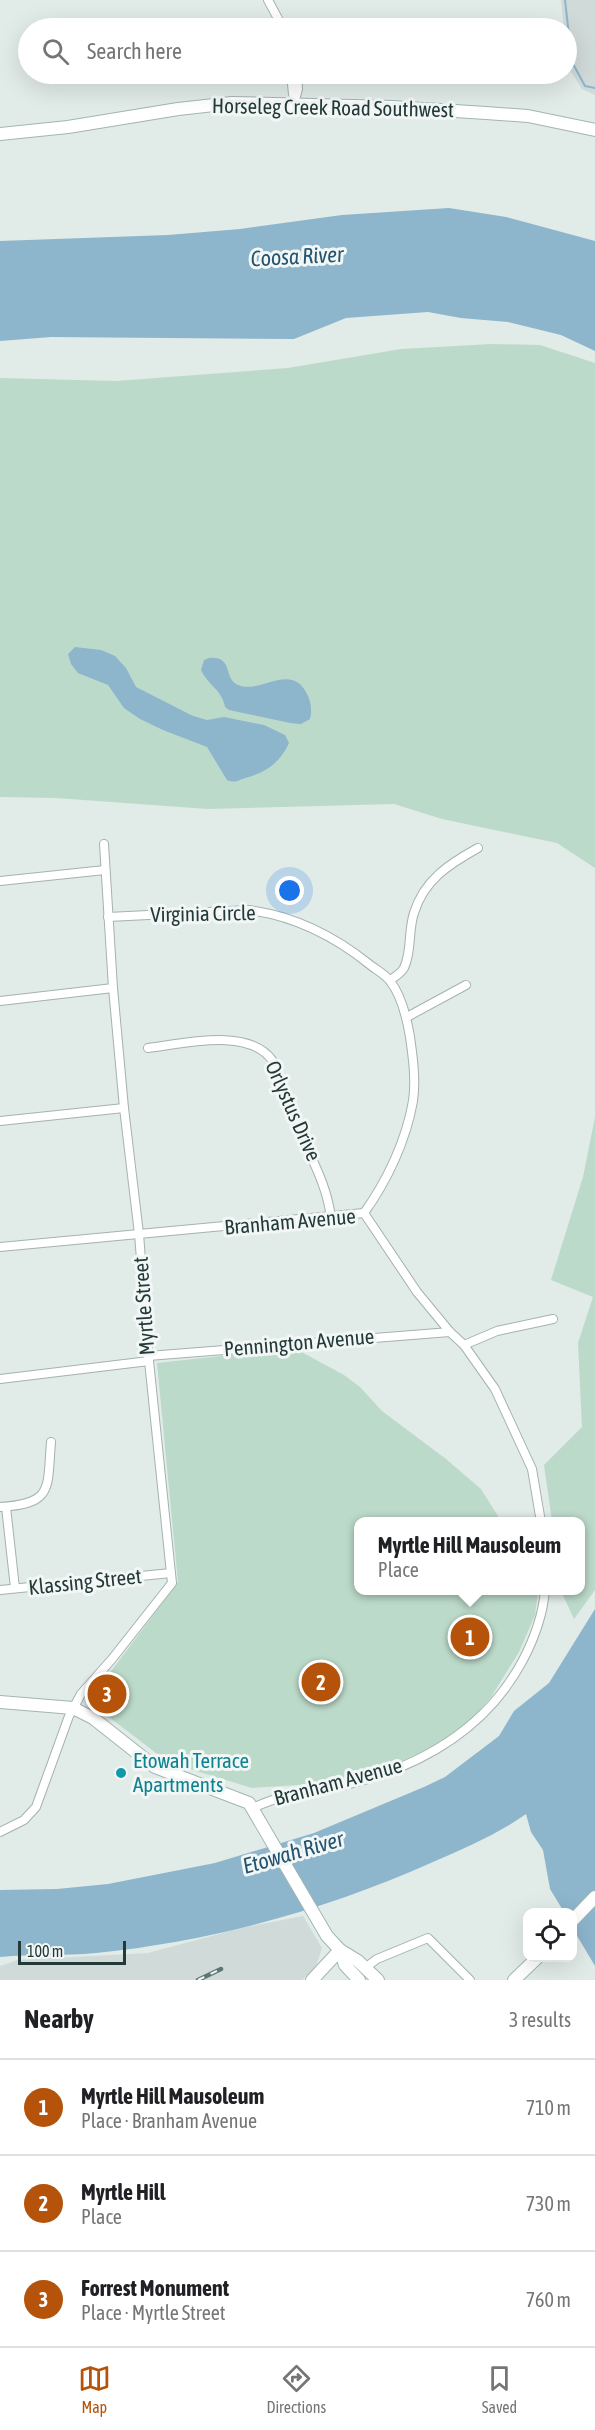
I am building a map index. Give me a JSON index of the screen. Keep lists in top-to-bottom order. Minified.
{"streets":{"street":["Horseleg Creek Road Southwest","Virginia Circle","Orlystus Drive","Branham Avenue","Myrtle Street","Pennington Avenue","Klassing Street"]},"crossings":[["Virginia Circle","Branham Avenue"],["Virginia Circle","Myrtle Street"],["Orlystus Drive","Branham Avenue"],["Branham Avenue","Myrtle Street"],["Branham Avenue","Pennington Avenue"],["Myrtle Street","Pennington Avenue"],["Myrtle Street","Klassing Street"]],"water":["Coosa River","Etowah River"],"places":["Etowah Terrace Apartments"],"scale_bar":"100 m","page":{"search":"Search here","popup":["Myrtle Hill Mausoleum","Place"],"pins":["1","2","3"],"scale":"100 m","heading":["Nearby","3 results"],"list":[{"mark":"1","name":"Myrtle Hill Mausoleum","note":"Place · Branham Avenue","value":"710 m"},{"mark":"2","name":"Myrtle Hill","note":"Place","value":"730 m"},{"mark":"3","name":"Forrest Monument","note":"Place · Myrtle Street","value":"760 m"}],"nav":["Map","Directions","Saved"]}}
